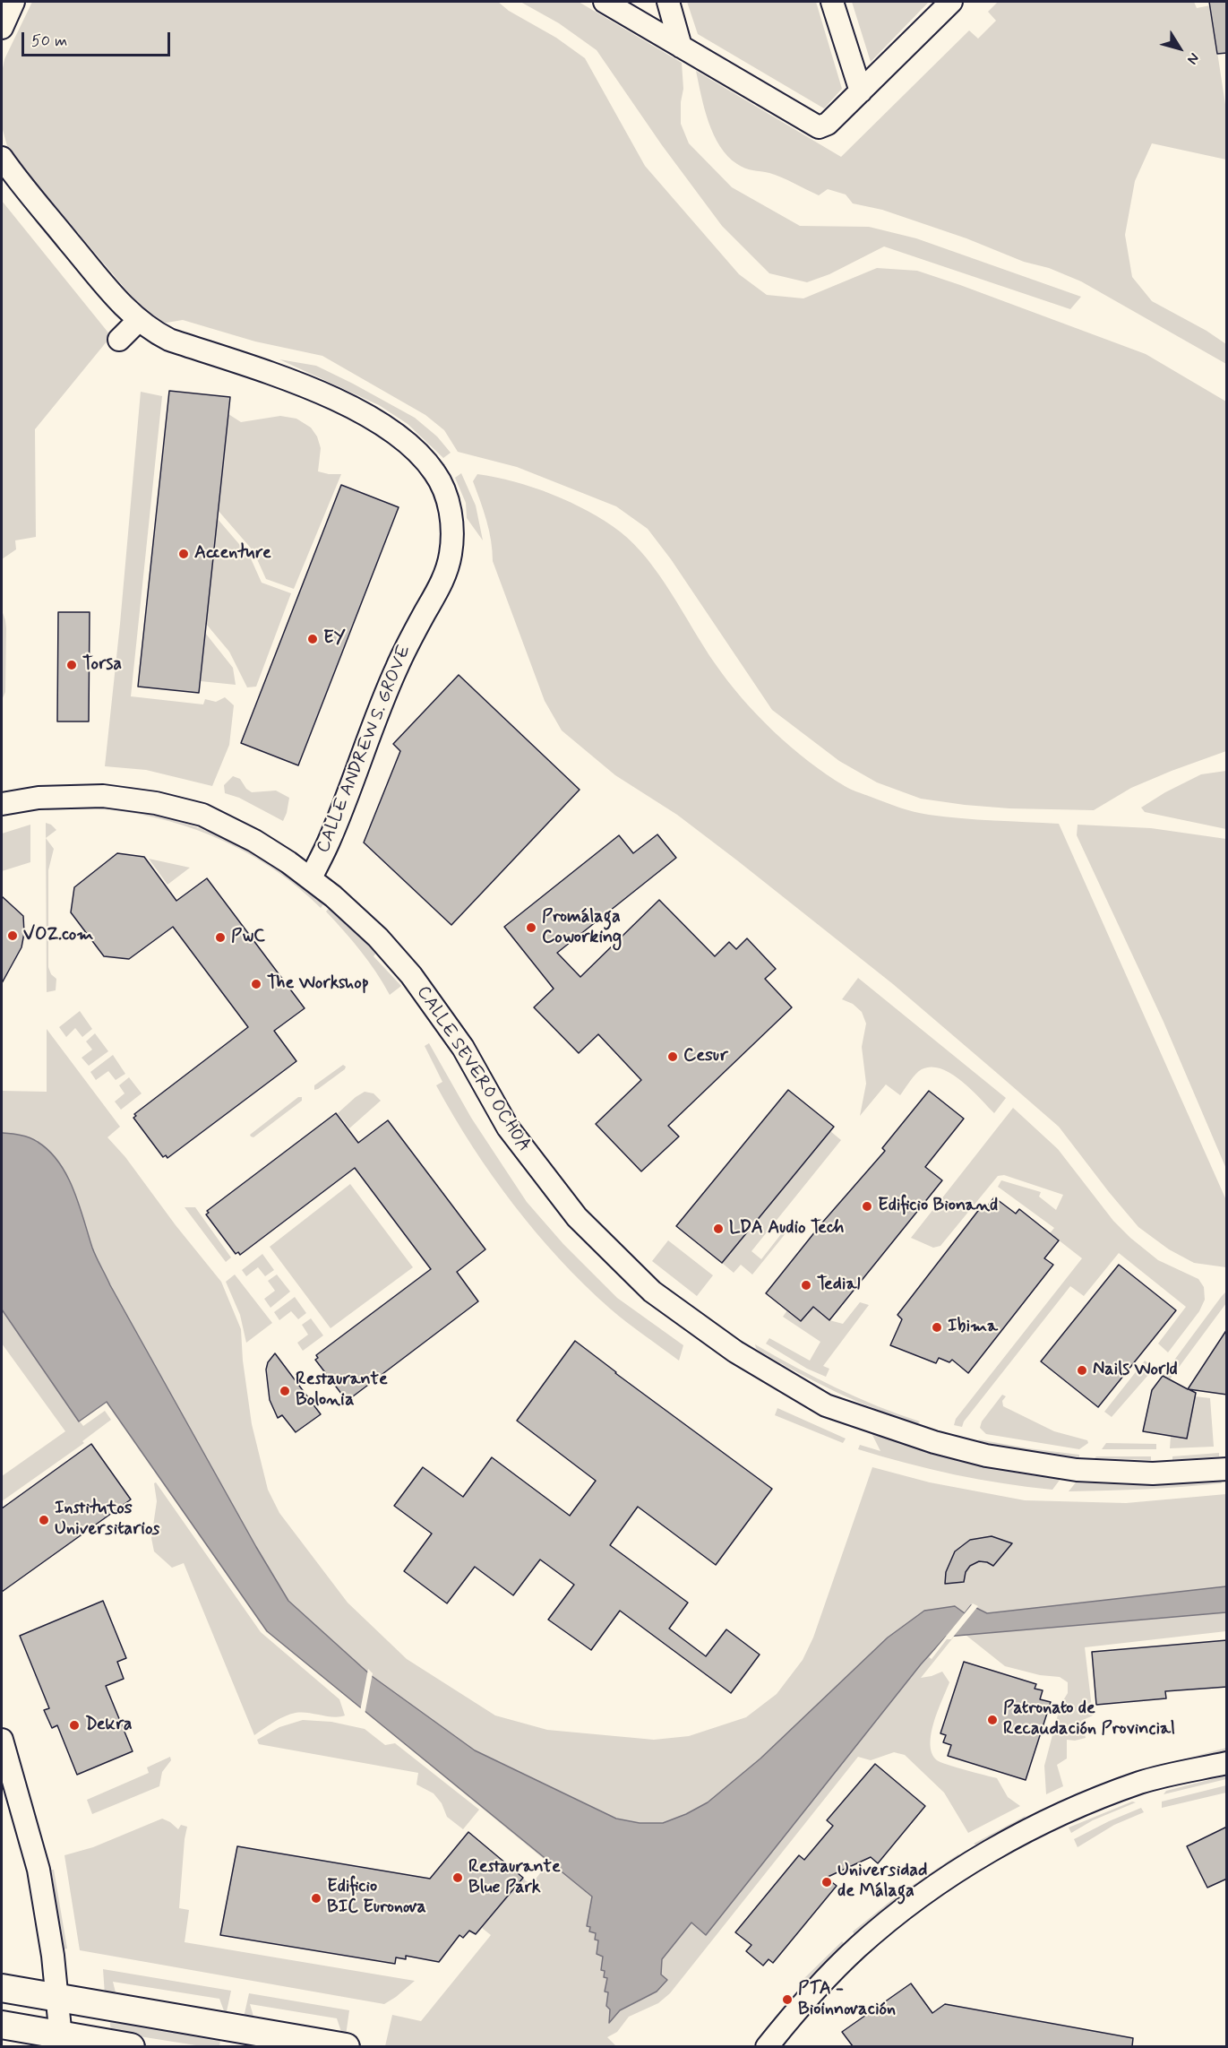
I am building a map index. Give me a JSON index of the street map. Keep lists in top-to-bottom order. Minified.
{"streets":{"street":["CALLE ANDREW S. GROVE","CALLE SEVERO OCHOA"]},"crossings":[["CALLE ANDREW S. GROVE","CALLE SEVERO OCHOA"]],"places":["Accenture","EY","Torsa","Promálaga Coworking","VOZ.com","PwC","The Workshop","Cesur","Edificio Bionand","LDA Audio Tech","Tedial","Ibima","Nails World","Restaurante Bolonia","Institutos Universitarios","Patronato de Recaudación Provincial","Dekra","Restaurante Blue Park","Universidad de Málaga","Edificio BIC Euronova","PTA - Bioinnovación"],"scale_bar":"50 m","north":"bottom right"}
